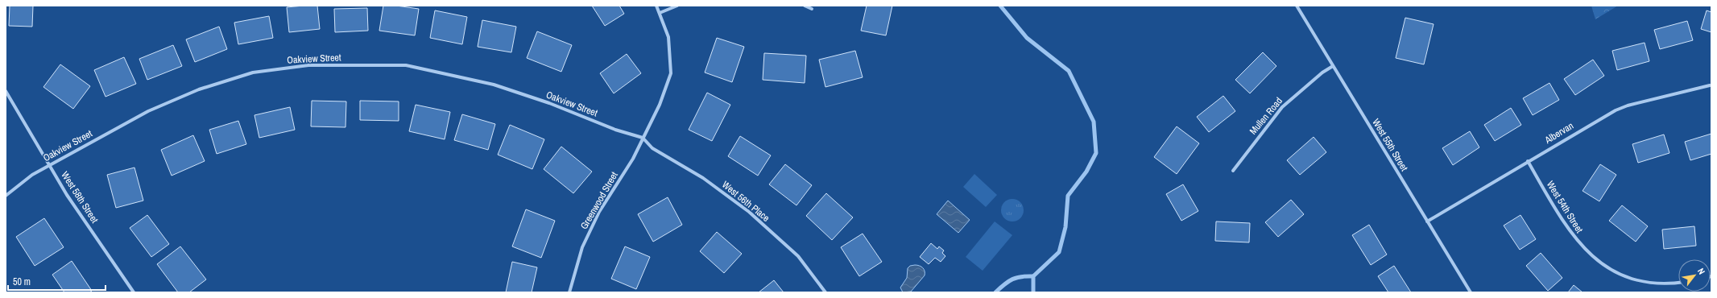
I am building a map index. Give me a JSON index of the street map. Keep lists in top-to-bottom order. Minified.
{"streets":{"street":["Oakview Street","Mullen Road","Albervan","West 55th Street","West 58th Street","Greenwood Street","West 56th Place","West 54th Street"]},"crossings":[["Oakview Street","West 58th Street"],["Oakview Street","Greenwood Street"],["Oakview Street","West 56th Place"],["Mullen Road","West 55th Street"],["Albervan","West 55th Street"],["Albervan","West 54th Street"],["Greenwood Street","West 56th Place"]],"scale_bar":"50 m","north":"top right"}
